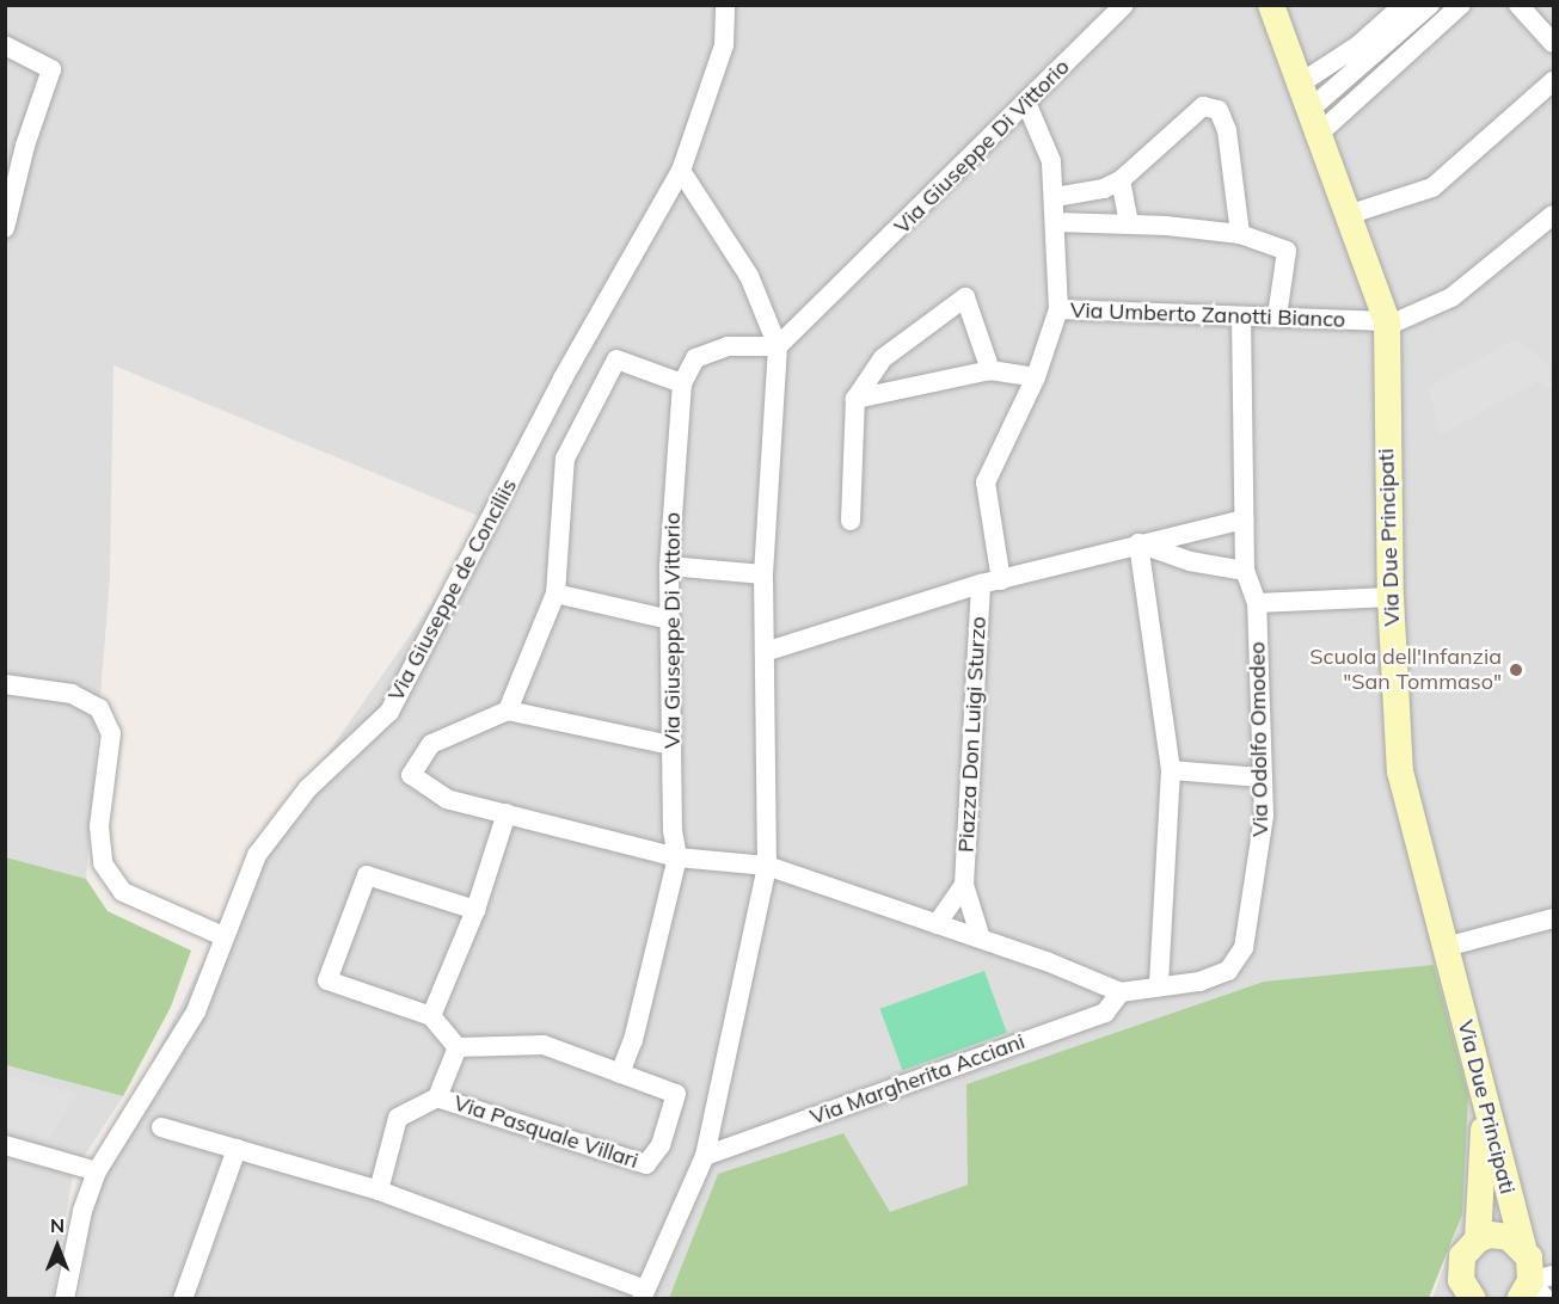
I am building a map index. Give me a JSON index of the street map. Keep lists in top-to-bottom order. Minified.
{"streets":{"street":["Via Giuseppe Di Vittorio","Via Umberto Zanotti Bianco","Via Due Principati","Via Giuseppe de Conciliis","Piazza Don Luigi Sturzo","Via Odolfo Omodeo","Via Margherita Acciani","Via Pasquale Villari"]},"crossings":[["Via Giuseppe Di Vittorio","Via Pasquale Villari"],["Via Umberto Zanotti Bianco","Via Due Principati"],["Via Umberto Zanotti Bianco","Via Odolfo Omodeo"]],"places":["Scuola dell'Infanzia \"San Tommaso\""],"north":"top"}
